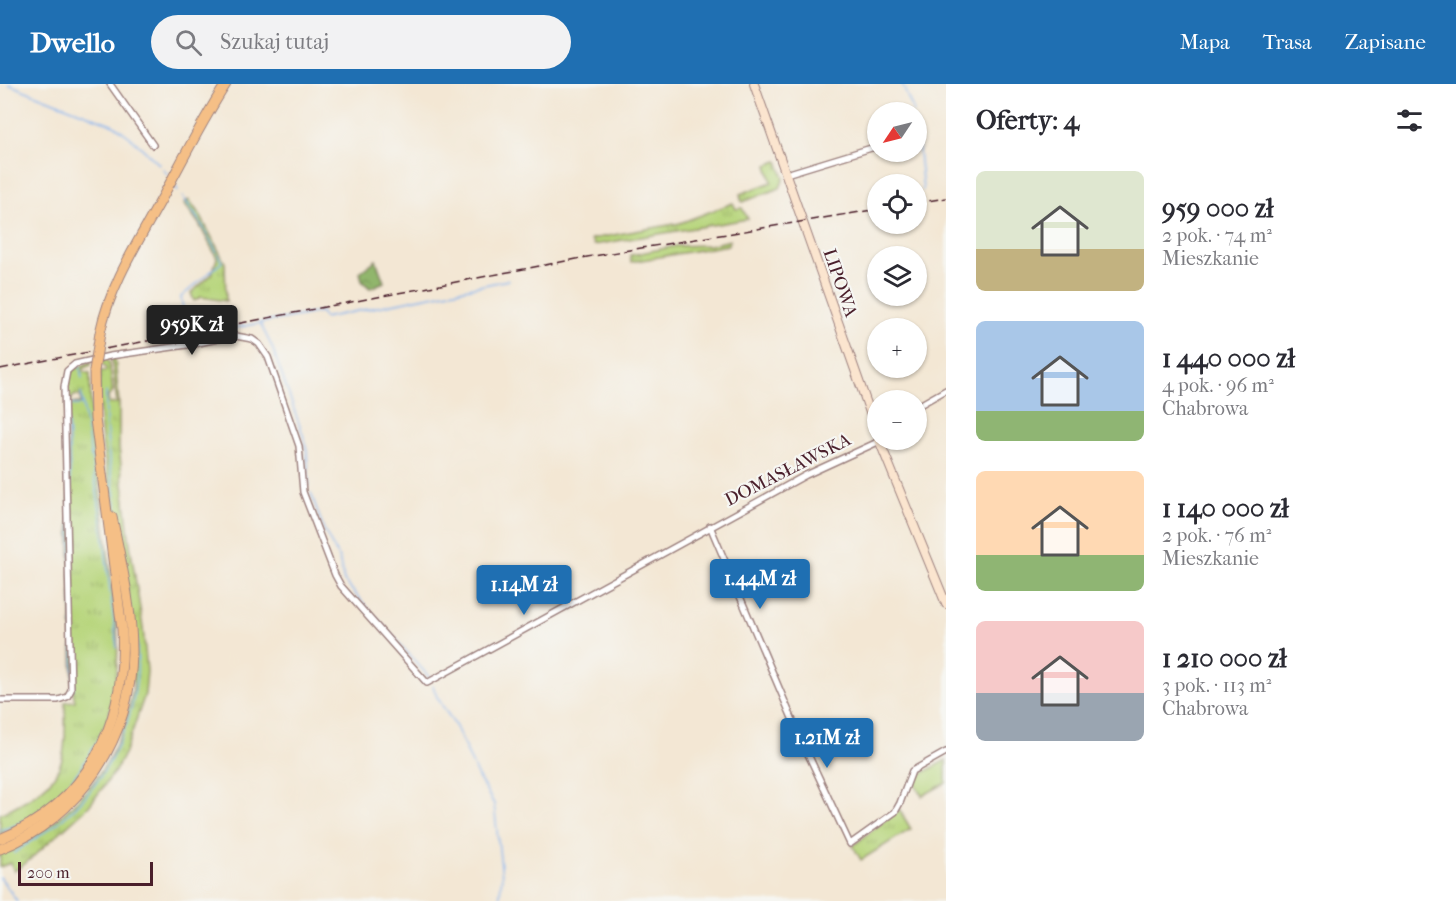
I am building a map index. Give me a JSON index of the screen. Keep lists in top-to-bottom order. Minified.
{"streets":{"street":["LIPOWA","DOMASŁAWSKA"]},"scale_bar":"200 m","north":"bottom left","page":{"header":"Dwello","search":"Szukaj tutaj","nav":["Mapa","Trasa","Zapisane"],"heading":"Oferty: 4","map_buttons":["+","−"],"list":[{"name":"959 000 zł","note":"2 pok. · 74 m² · Mieszkanie"},{"name":"1 440 000 zł","note":"4 pok. · 96 m² · Chabrowa"},{"name":"1 140 000 zł","note":"2 pok. · 76 m² · Mieszkanie"},{"name":"1 210 000 zł","note":"3 pok. · 113 m² · Chabrowa"}],"price":["959K zł","1.44M zł","1.14M zł","1.21M zł"],"scale":"200 m"}}
